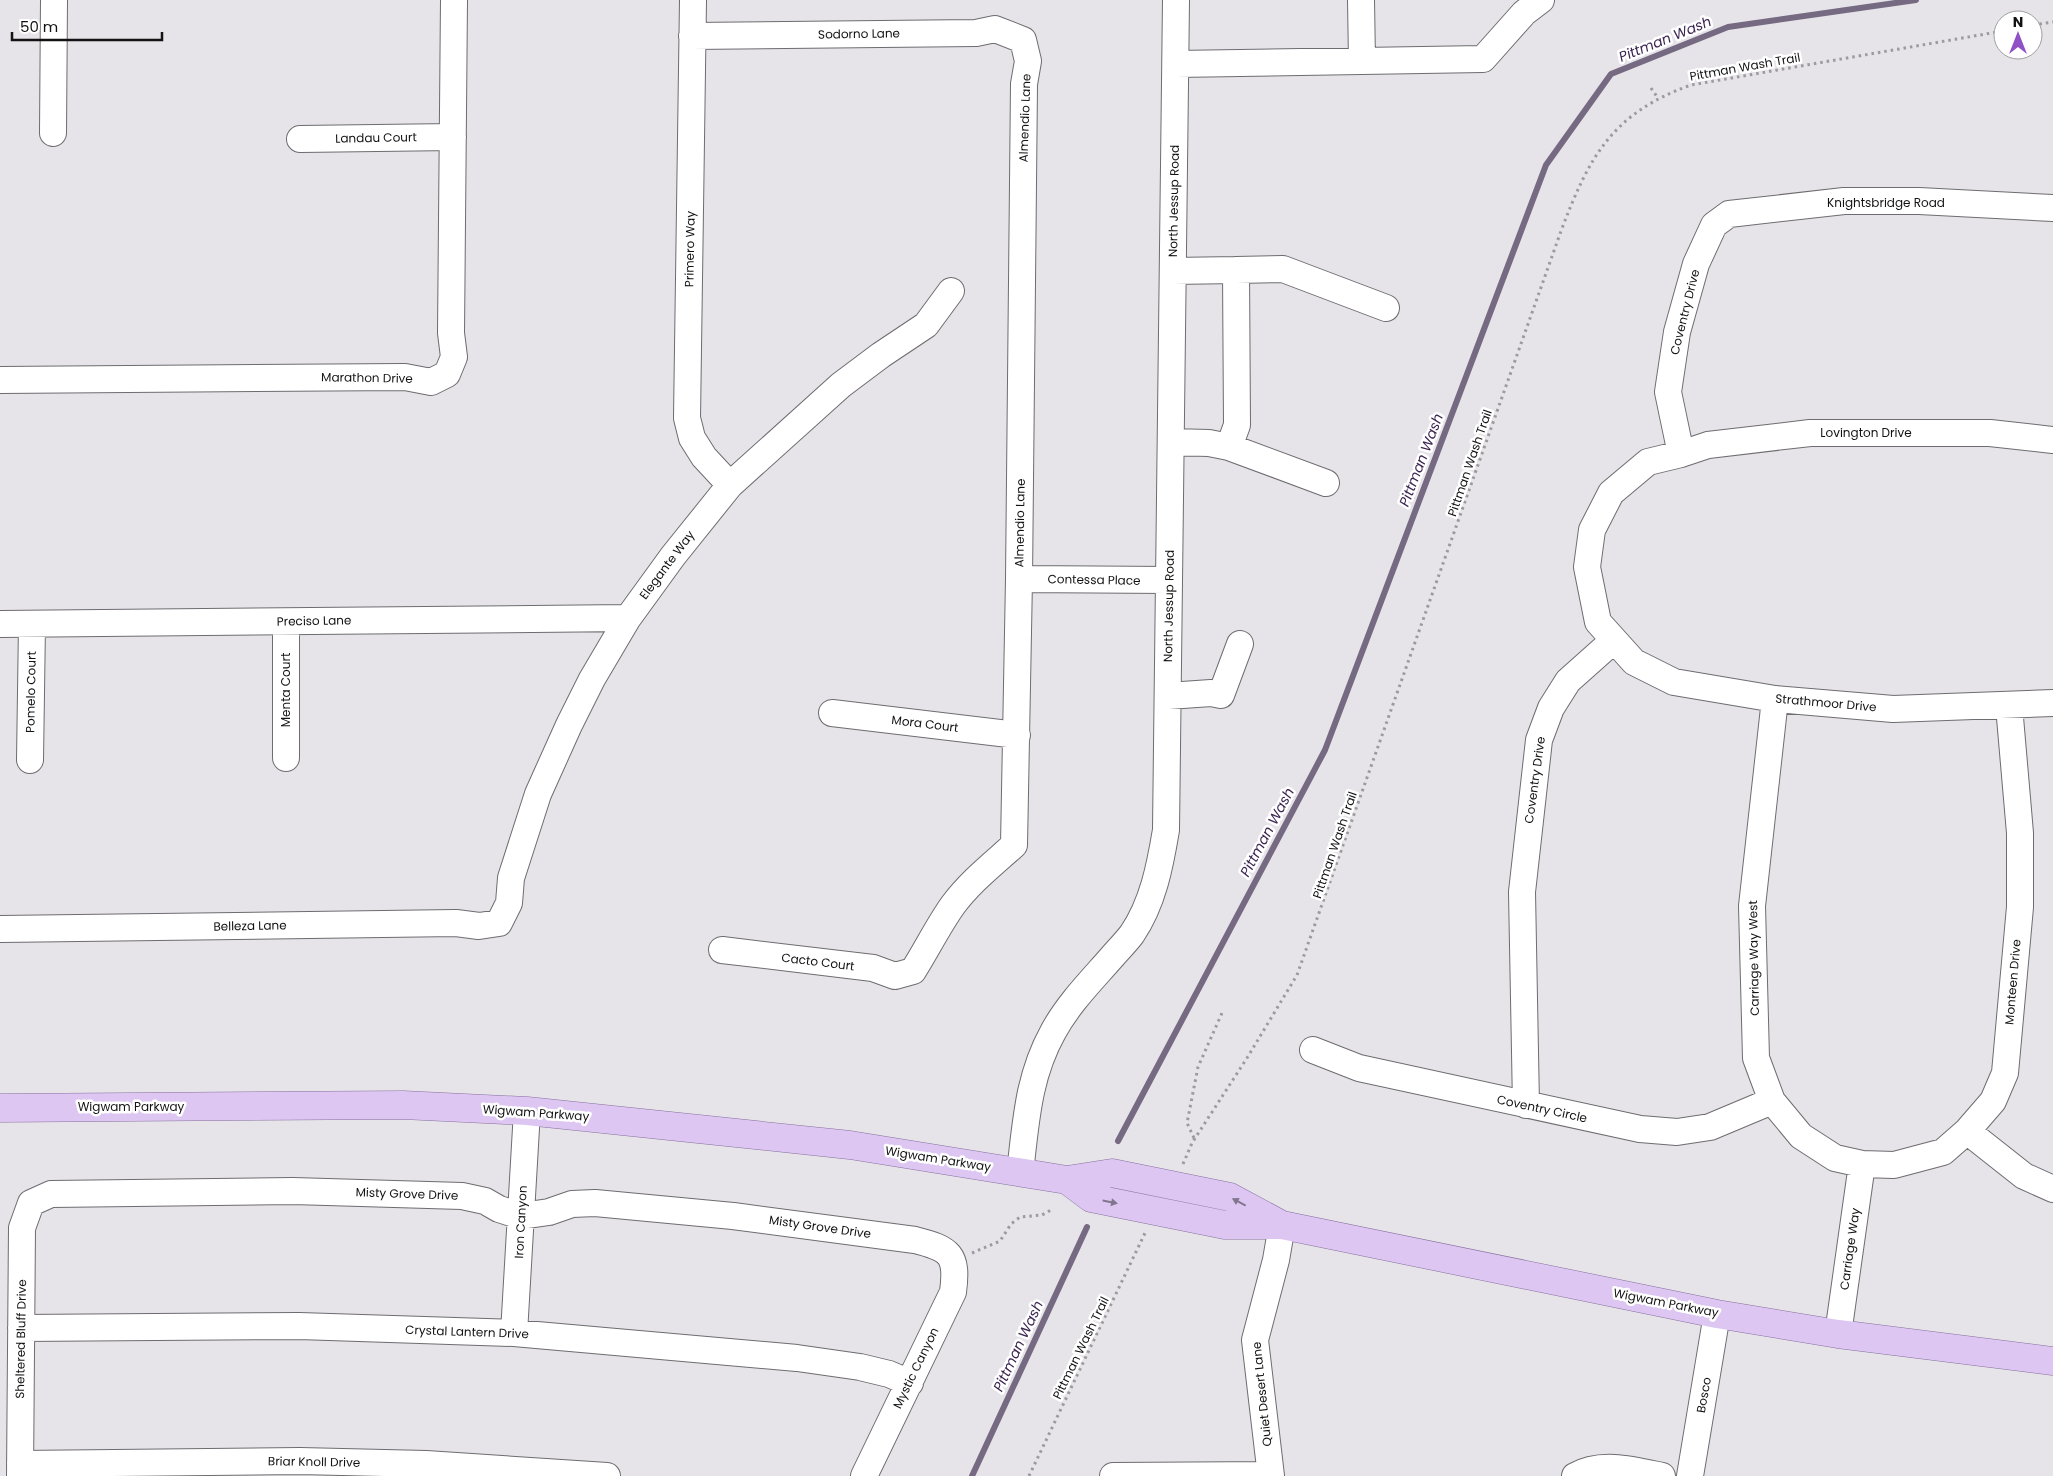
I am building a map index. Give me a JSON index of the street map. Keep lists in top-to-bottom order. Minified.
{"streets":{"main road":["Wigwam Parkway"],"street":["Sodorno Lane","Almendio Lane","Landau Court","North Jessup Road","Knightsbridge Road","Primero Way","Coventry Drive","Marathon Drive","Lovington Drive","Elegante Way","Contessa Place","Preciso Lane","Menta Court","Pomelo Court","Strathmoor Drive","Mora Court","Belleza Lane","Carriage Way West","Cacto Court","Monteen Drive","Coventry Circle","Misty Grove Drive","Iron Canyon","Carriage Way","Crystal Lantern Drive","Sheltered Bluff Drive","Mystic Canyon","Quiet Desert Lane","Bosco","Briar Knoll Drive"],"path":["Pittman Wash Trail"]},"crossings":[["Sodorno Lane","Almendio Lane"],["Sodorno Lane","Primero Way"],["Almendio Lane","Contessa Place"],["Almendio Lane","Mora Court"],["Almendio Lane","Cacto Court"],["Landau Court","Marathon Drive"],["North Jessup Road","Contessa Place"],["North Jessup Road","Wigwam Parkway"],["Knightsbridge Road","Coventry Drive"],["Primero Way","Elegante Way"],["Coventry Drive","Lovington Drive"],["Coventry Drive","Strathmoor Drive"],["Coventry Drive","Coventry Circle"],["Elegante Way","Preciso Lane"],["Elegante Way","Belleza Lane"],["Preciso Lane","Menta Court"],["Preciso Lane","Pomelo Court"],["Strathmoor Drive","Carriage Way West"],["Strathmoor Drive","Monteen Drive"],["Carriage Way West","Monteen Drive"],["Carriage Way West","Coventry Circle"],["Carriage Way West","Carriage Way"],["Monteen Drive","Carriage Way"],["Wigwam Parkway","Iron Canyon"],["Wigwam Parkway","Carriage Way"],["Wigwam Parkway","Quiet Desert Lane"],["Wigwam Parkway","Bosco"],["Misty Grove Drive","Iron Canyon"],["Misty Grove Drive","Sheltered Bluff Drive"],["Misty Grove Drive","Mystic Canyon"],["Iron Canyon","Crystal Lantern Drive"],["Crystal Lantern Drive","Sheltered Bluff Drive"],["Crystal Lantern Drive","Mystic Canyon"],["Sheltered Bluff Drive","Briar Knoll Drive"]],"water":["Pittman Wash"],"scale_bar":"50 m","north":"top"}
